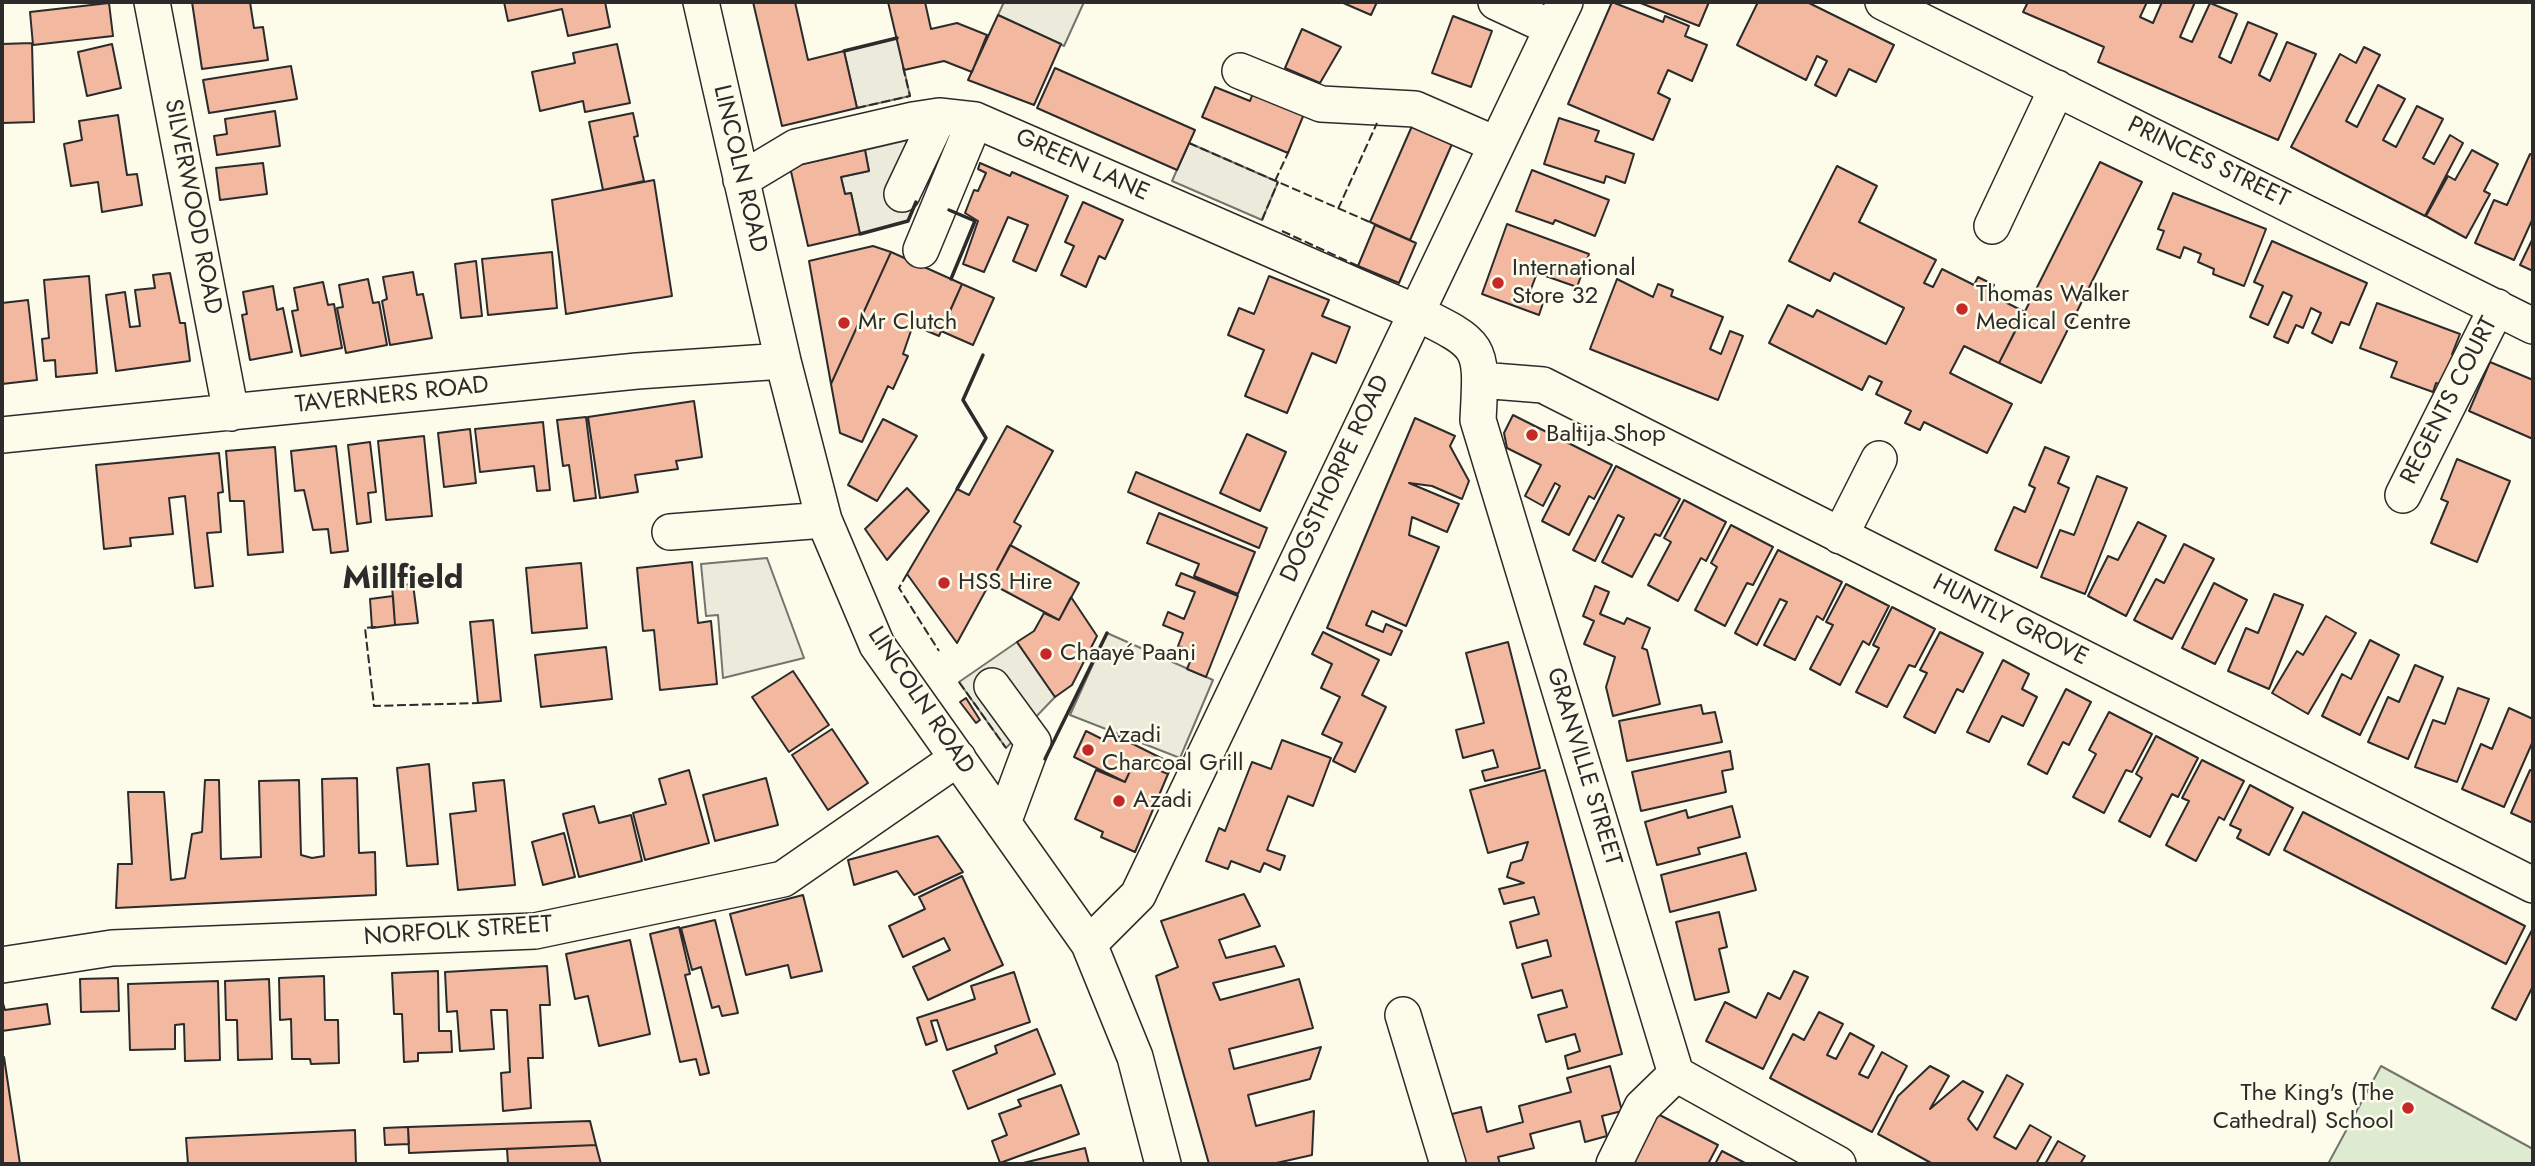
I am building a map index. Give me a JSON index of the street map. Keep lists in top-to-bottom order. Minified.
{"streets":{"street":["PRINCES STREET","GREEN LANE","LINCOLN ROAD","SILVERWOOD ROAD","TAVERNERS ROAD","REGENTS COURT","DOGSTHORPE ROAD","HUNTLY GROVE","GRANVILLE STREET","NORFOLK STREET"]},"crossings":[["PRINCES STREET","REGENTS COURT"],["GREEN LANE","LINCOLN ROAD"],["GREEN LANE","DOGSTHORPE ROAD"],["GREEN LANE","GRANVILLE STREET"],["LINCOLN ROAD","TAVERNERS ROAD"],["LINCOLN ROAD","DOGSTHORPE ROAD"],["LINCOLN ROAD","NORFOLK STREET"],["SILVERWOOD ROAD","TAVERNERS ROAD"],["DOGSTHORPE ROAD","GRANVILLE STREET"],["HUNTLY GROVE","GRANVILLE STREET"]],"districts":["Millfield"],"places":["International Store 32","Thomas Walker Medical Centre","Mr Clutch","Baltija Shop","HSS Hire","Chaayé Paani","Azadi Charcoal Grill","Azadi","The King's (The Cathedral) School"]}
